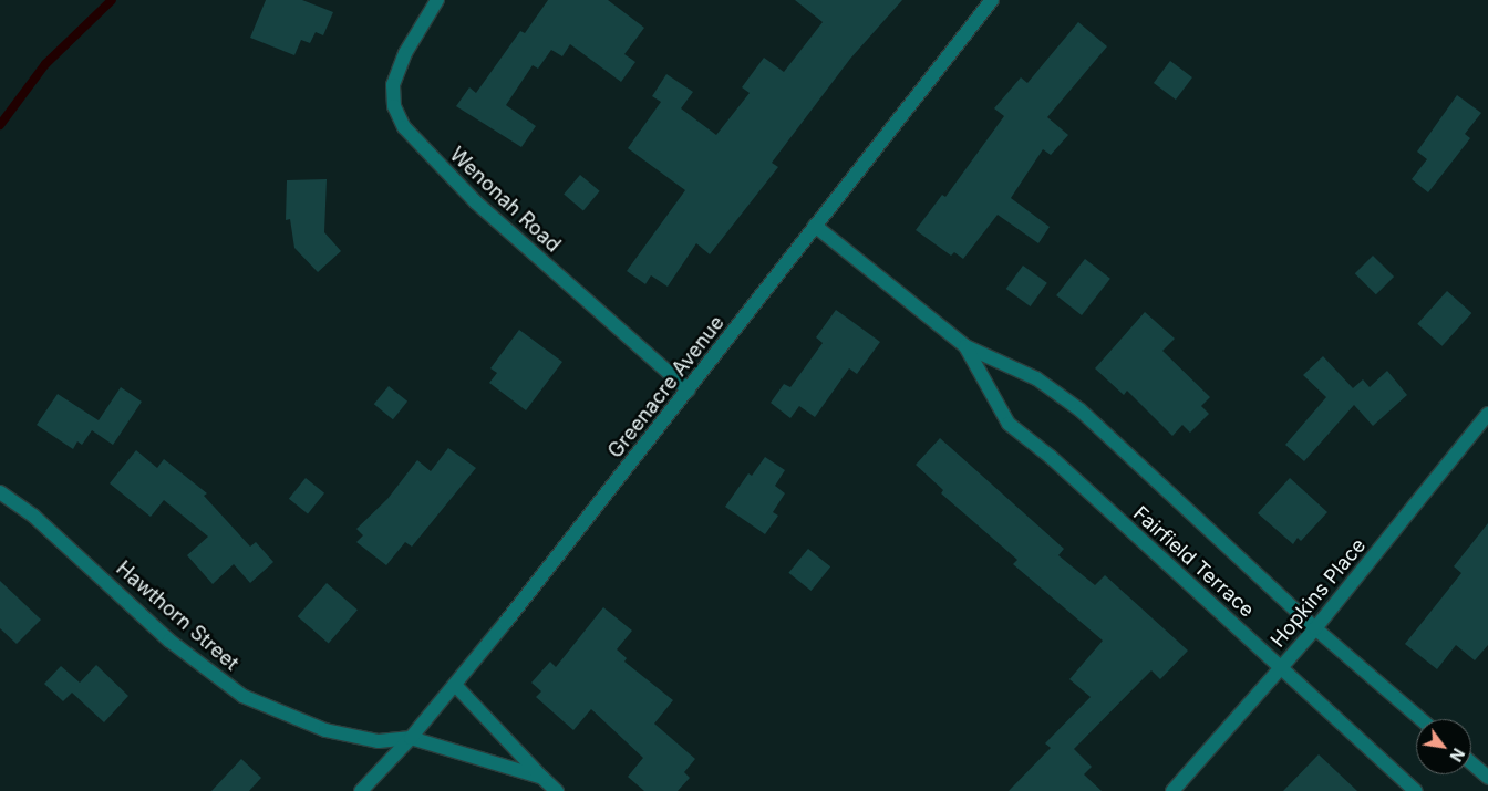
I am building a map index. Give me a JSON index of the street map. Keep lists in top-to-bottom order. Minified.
{"streets":{"street":["Wenonah Road","Greenacre Avenue","Fairfield Terrace","Hopkins Place","Hawthorn Street"]},"crossings":[["Wenonah Road","Greenacre Avenue"],["Greenacre Avenue","Fairfield Terrace"],["Greenacre Avenue","Hawthorn Street"],["Fairfield Terrace","Hopkins Place"]],"north":"bottom right"}
